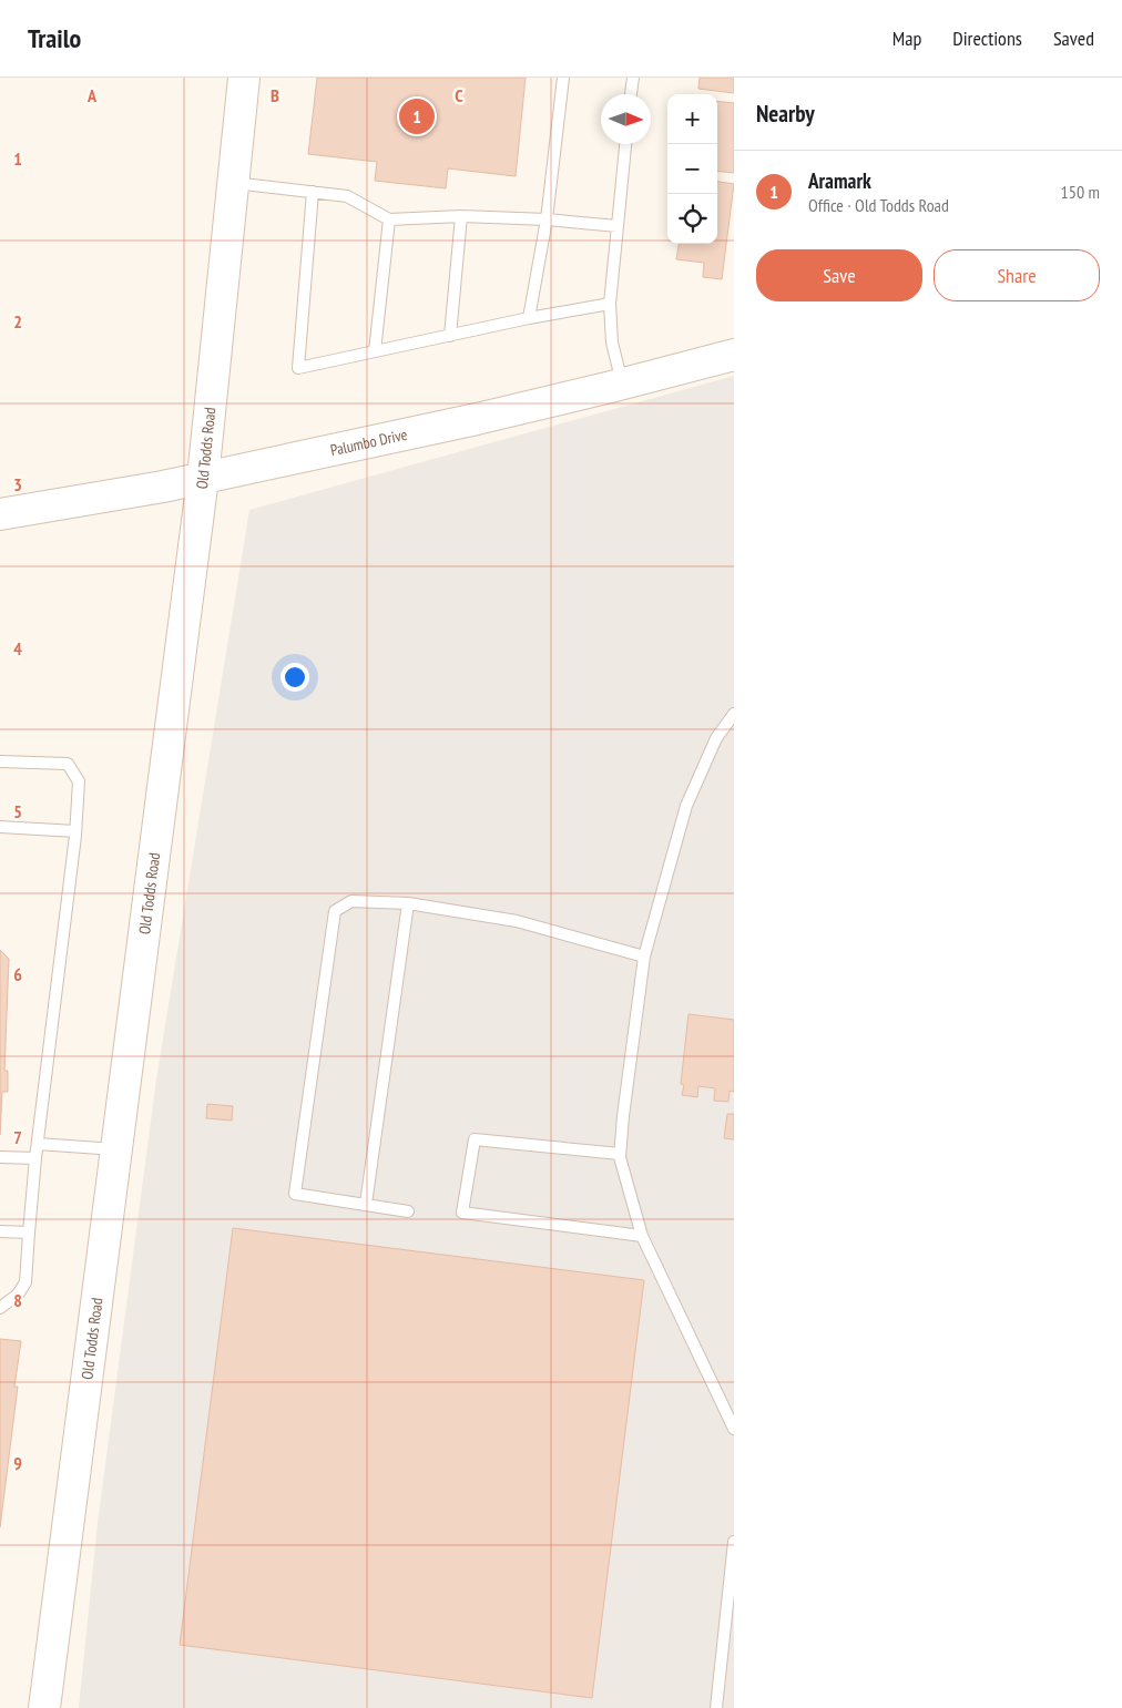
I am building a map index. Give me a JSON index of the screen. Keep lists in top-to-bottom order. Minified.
{"streets":{"main road":["Palumbo Drive","Old Todds Road"]},"crossings":[["Palumbo Drive","Old Todds Road"]],"north":"right","page":{"header":"Trailo","nav":["Map","Directions","Saved"],"heading":"Nearby","map_buttons":["+","−"],"pins":"1","list":[{"mark":"1","name":"Aramark","note":"Office · Old Todds Road","value":"150 m"}],"buttons":["Save","Share"]},"grid":{"columns":["A","B","C"],"rows":["1","2","3","4","5","6","7","8","9"]}}
